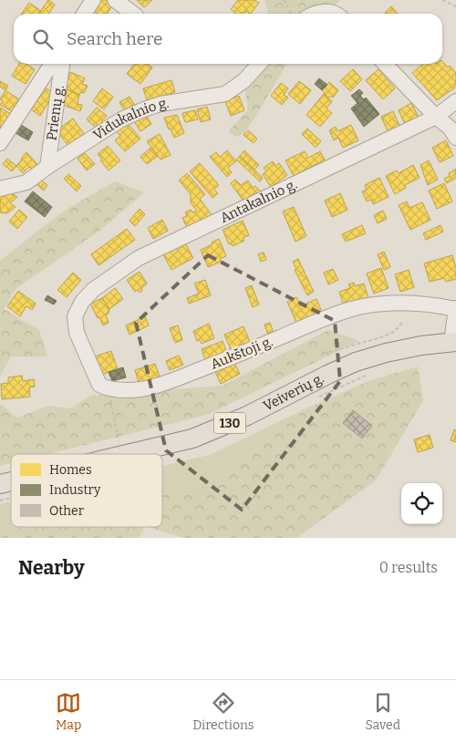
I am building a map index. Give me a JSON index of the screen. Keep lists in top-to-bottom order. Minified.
{"streets":{"main road":["Veiverių g.","130"],"street":["Prienų g.","Vidukalnio g.","Antakalnio g.","Aukštoji g."]},"crossings":[["Prienų g.","Vidukalnio g."],["Antakalnio g.","Aukštoji g."]],"legend":["Homes","Industry","Other"],"page":{"search":"Search here","heading":["Nearby","0 results"],"nav":["Map","Directions","Saved"]}}
